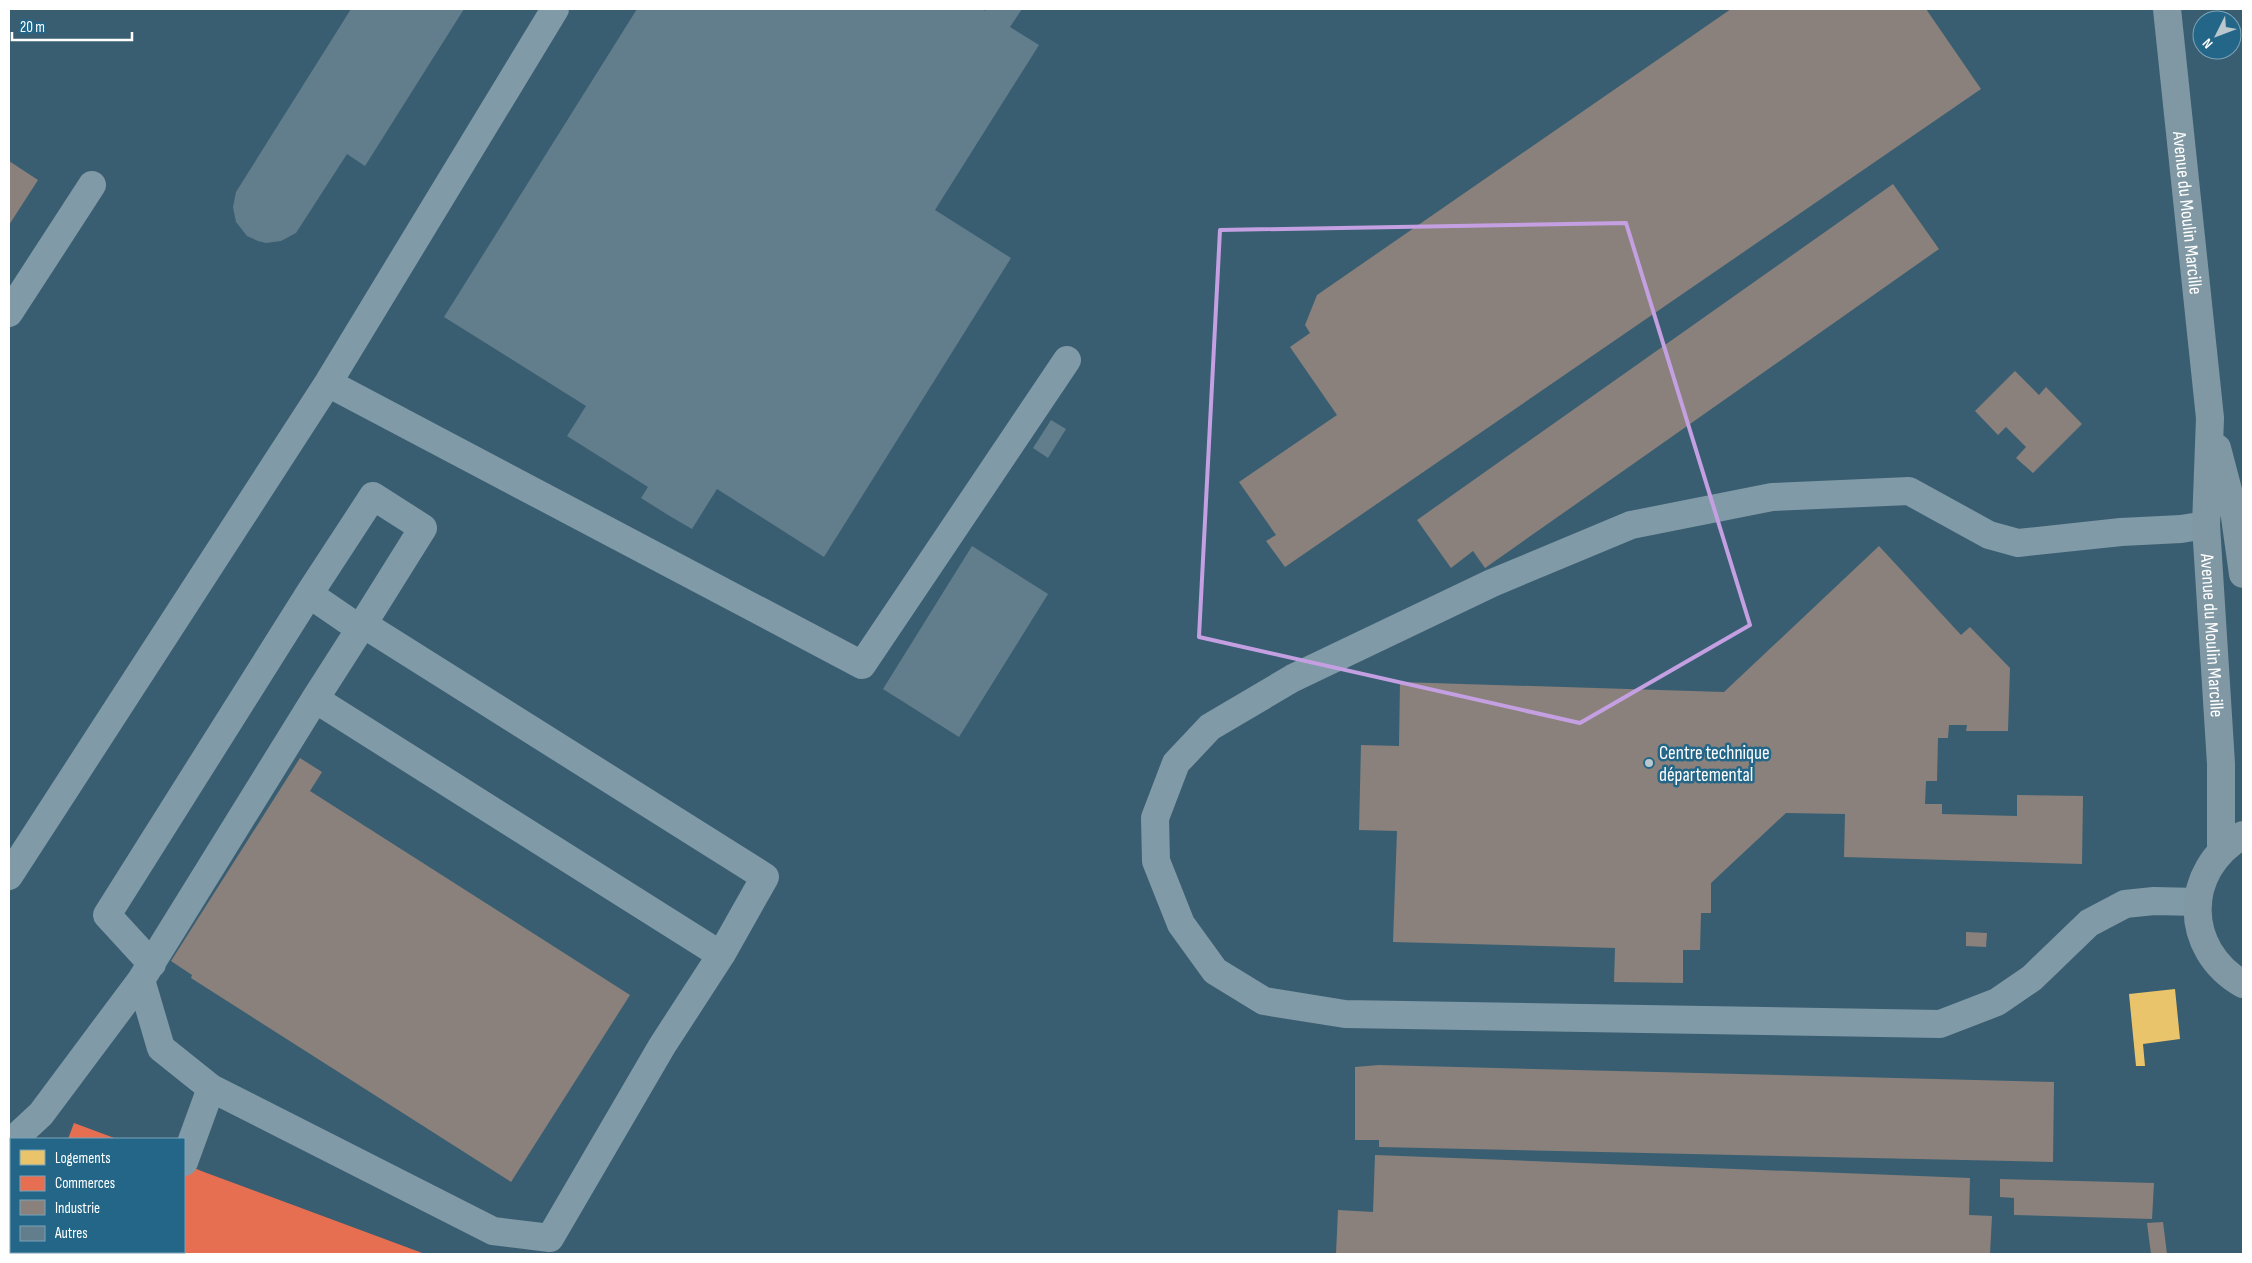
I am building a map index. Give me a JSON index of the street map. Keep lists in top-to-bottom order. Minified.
{"streets":{"main road":["Avenue du Moulin Marcille"]},"places":["Centre technique départemental"],"legend":["Logements","Commerces","Industrie","Autres"],"scale_bar":"20 m","north":"bottom left"}
